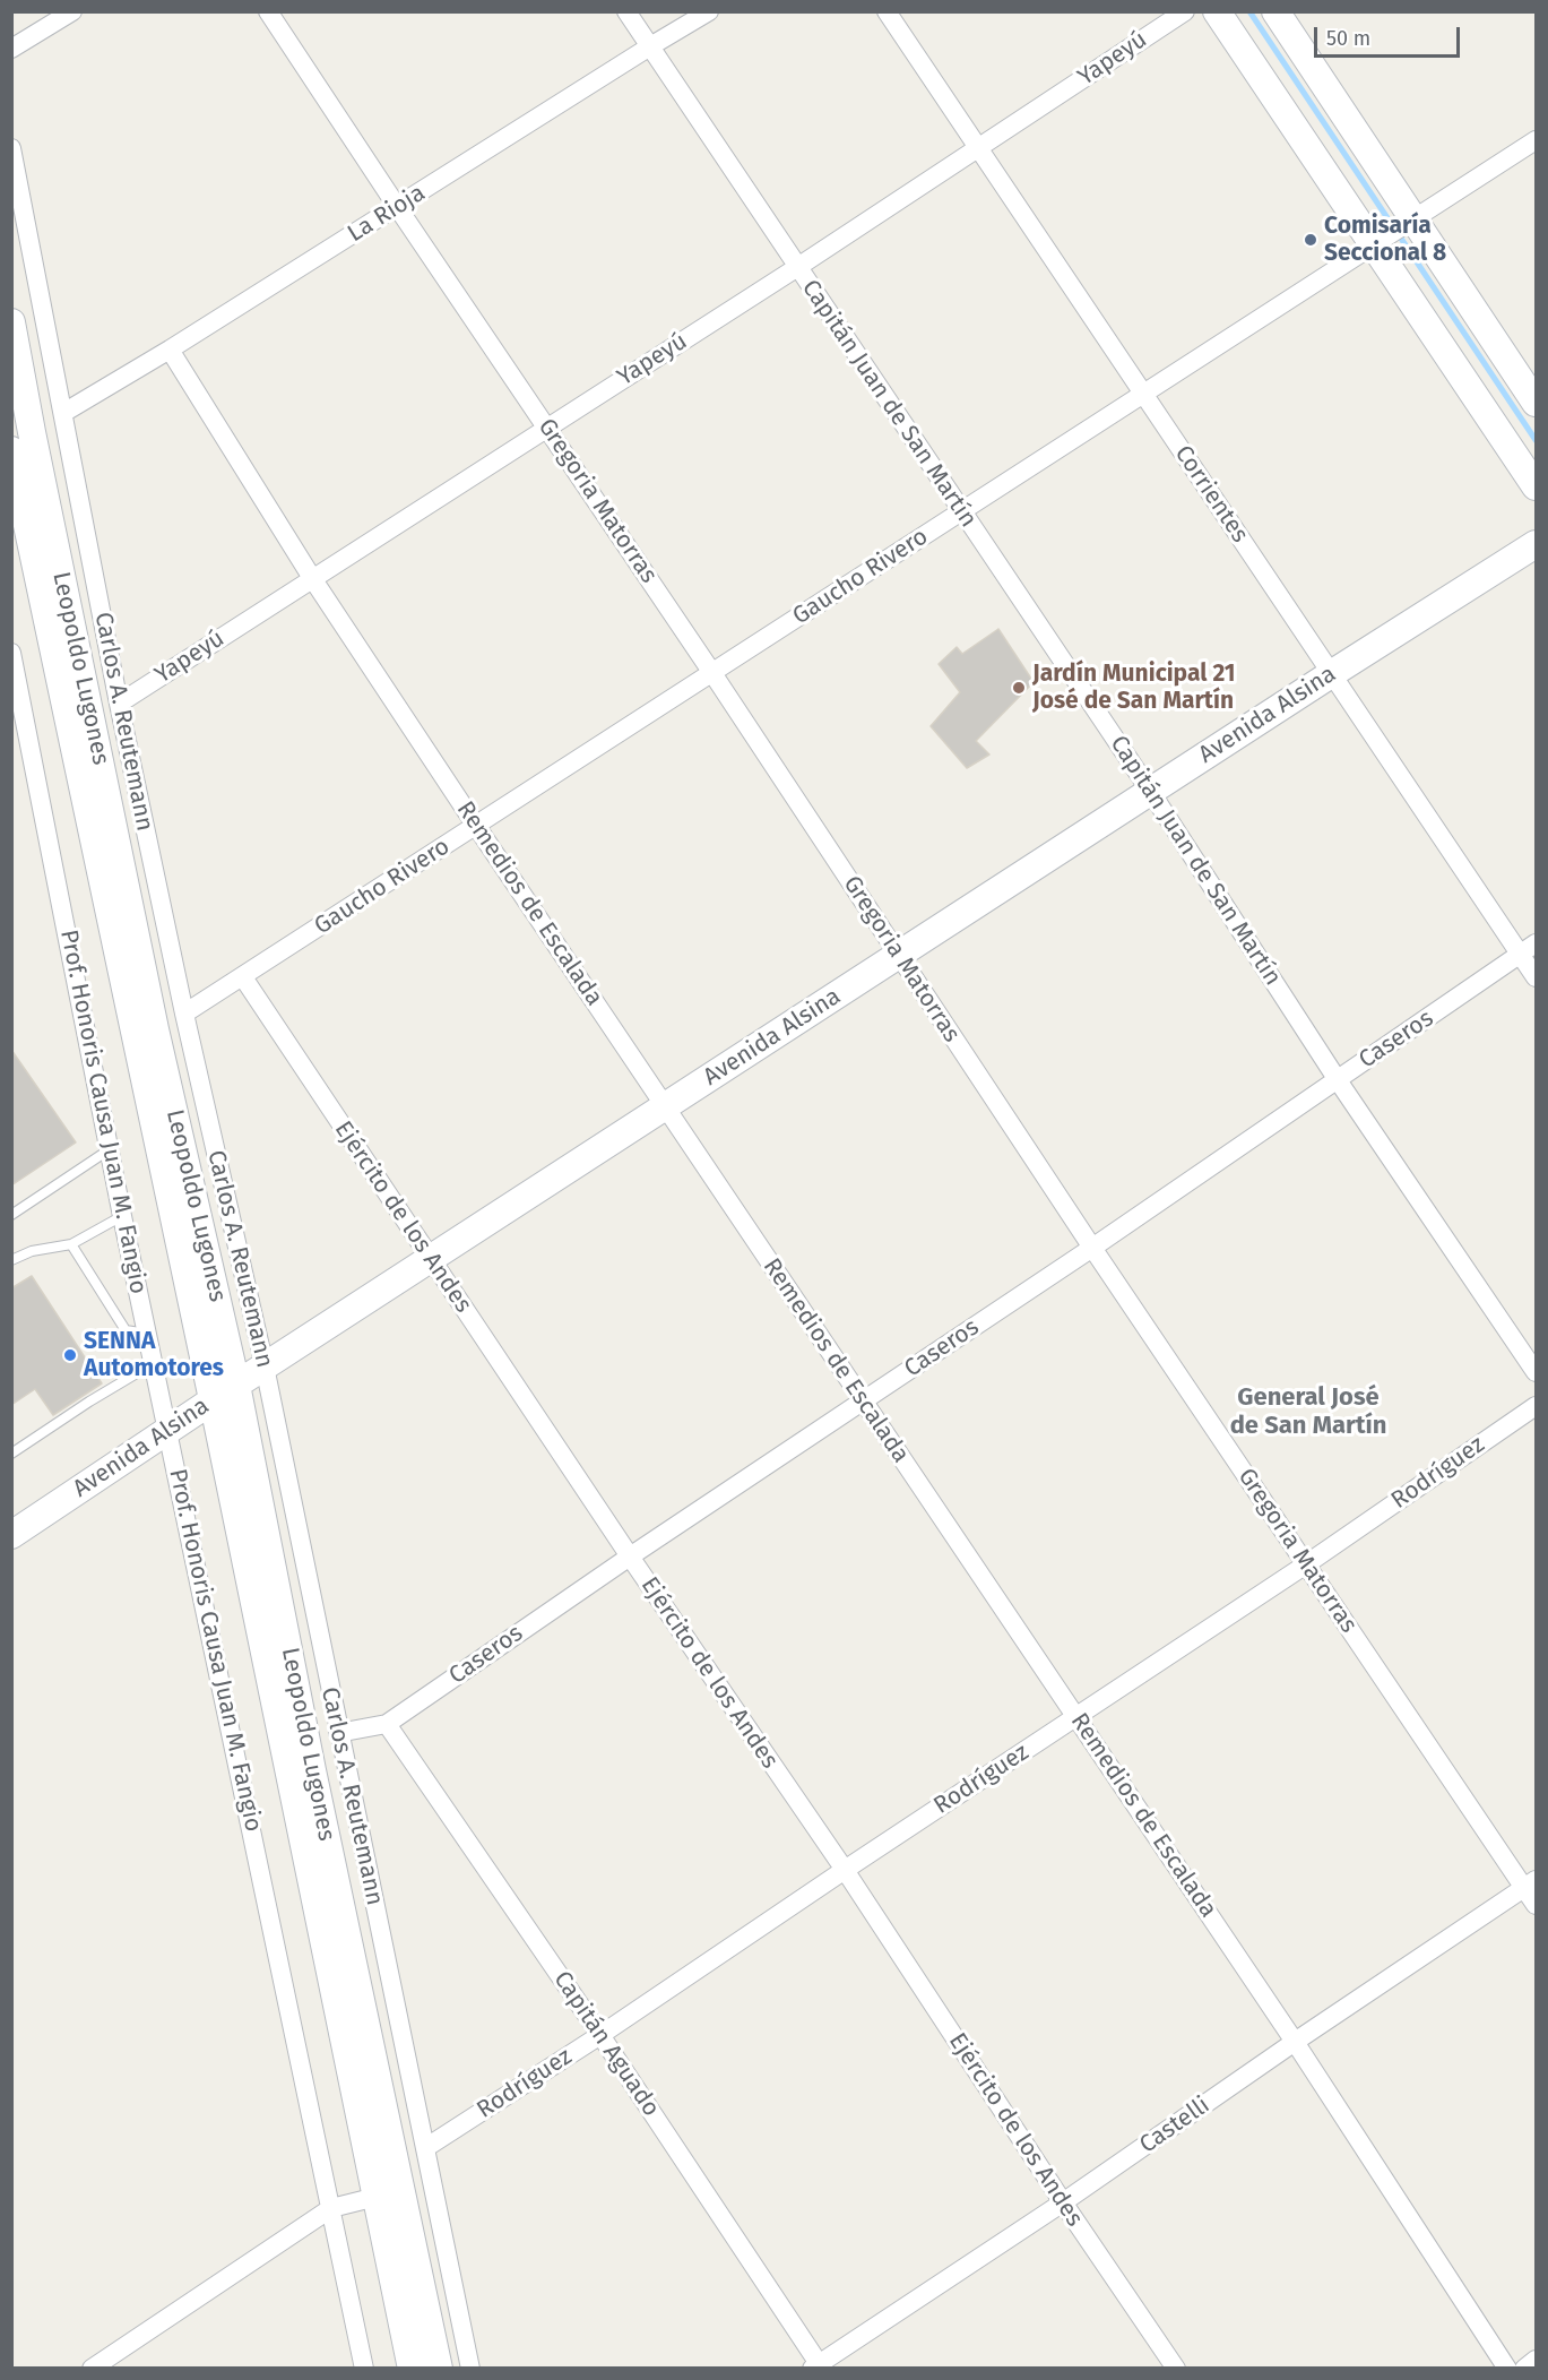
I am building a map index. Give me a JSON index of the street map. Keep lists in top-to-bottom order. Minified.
{"streets":{"main road":["Leopoldo Lugones","Avenida Alsina"],"street":["Yapeyú","La Rioja","Capitán Juan de San Martín","Corrientes","Gregoria Matorras","Gaucho Rivero","Carlos A. Reutemann","Remedios de Escalada","Caseros","Prof. Honoris Causa Juan M. Fangio","Ejército de los Andes","Rodríguez","Capitán Aguado","Castelli"]},"crossings":[["Yapeyú","Capitán Juan de San Martín"],["Yapeyú","Corrientes"],["Yapeyú","Gregoria Matorras"],["Yapeyú","Carlos A. Reutemann"],["Yapeyú","Remedios de Escalada"],["La Rioja","Capitán Juan de San Martín"],["La Rioja","Gregoria Matorras"],["La Rioja","Carlos A. Reutemann"],["La Rioja","Remedios de Escalada"],["Capitán Juan de San Martín","Gaucho Rivero"],["Capitán Juan de San Martín","Avenida Alsina"],["Capitán Juan de San Martín","Caseros"],["Corrientes","Gaucho Rivero"],["Corrientes","Avenida Alsina"],["Corrientes","Caseros"],["Gregoria Matorras","Gaucho Rivero"],["Gregoria Matorras","Avenida Alsina"],["Gregoria Matorras","Caseros"],["Gregoria Matorras","Rodríguez"],["Gregoria Matorras","Castelli"],["Gaucho Rivero","Carlos A. Reutemann"],["Gaucho Rivero","Remedios de Escalada"],["Gaucho Rivero","Ejército de los Andes"],["Leopoldo Lugones","Avenida Alsina"],["Avenida Alsina","Carlos A. Reutemann"],["Avenida Alsina","Remedios de Escalada"],["Avenida Alsina","Prof. Honoris Causa Juan M. Fangio"],["Avenida Alsina","Ejército de los Andes"],["Carlos A. Reutemann","Caseros"],["Carlos A. Reutemann","Rodríguez"],["Remedios de Escalada","Caseros"],["Remedios de Escalada","Rodríguez"],["Remedios de Escalada","Castelli"],["Caseros","Ejército de los Andes"],["Caseros","Capitán Aguado"],["Ejército de los Andes","Rodríguez"],["Ejército de los Andes","Castelli"],["Rodríguez","Capitán Aguado"],["Capitán Aguado","Castelli"]],"districts":["General José de San Martín"],"places":["Comisaría Seccional 8","Jardín Municipal 21 José de San Martín","SENNA Automotores"],"scale_bar":"50 m"}
